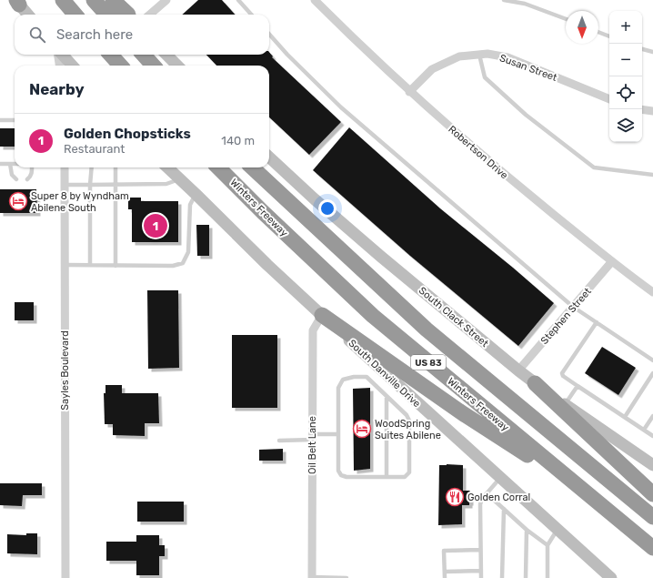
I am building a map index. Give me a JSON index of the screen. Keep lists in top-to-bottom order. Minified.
{"streets":{"highway":["Winters Freeway","US 83"],"main road":["South Clack Street","South Danville Drive"],"street":["Susan Street","Robertson Drive","Stephen Street","Sayles Boulevard","Oil Belt Lane"]},"crossings":[["Susan Street","Robertson Drive"],["Robertson Drive","Stephen Street"],["Stephen Street","South Clack Street"],["South Danville Drive","Oil Belt Lane"]],"places":{"hotel":["Super 8 by Wyndham Abilene South","WoodSpring Suites Abilene"],"restaurant":["Golden Corral"]},"north":"bottom","page":{"map_buttons":["+","−"],"search":"Search here","heading":"Nearby","list":[{"mark":"1","name":"Golden Chopsticks","note":"Restaurant","value":"140 m"}],"pins":"1"}}
